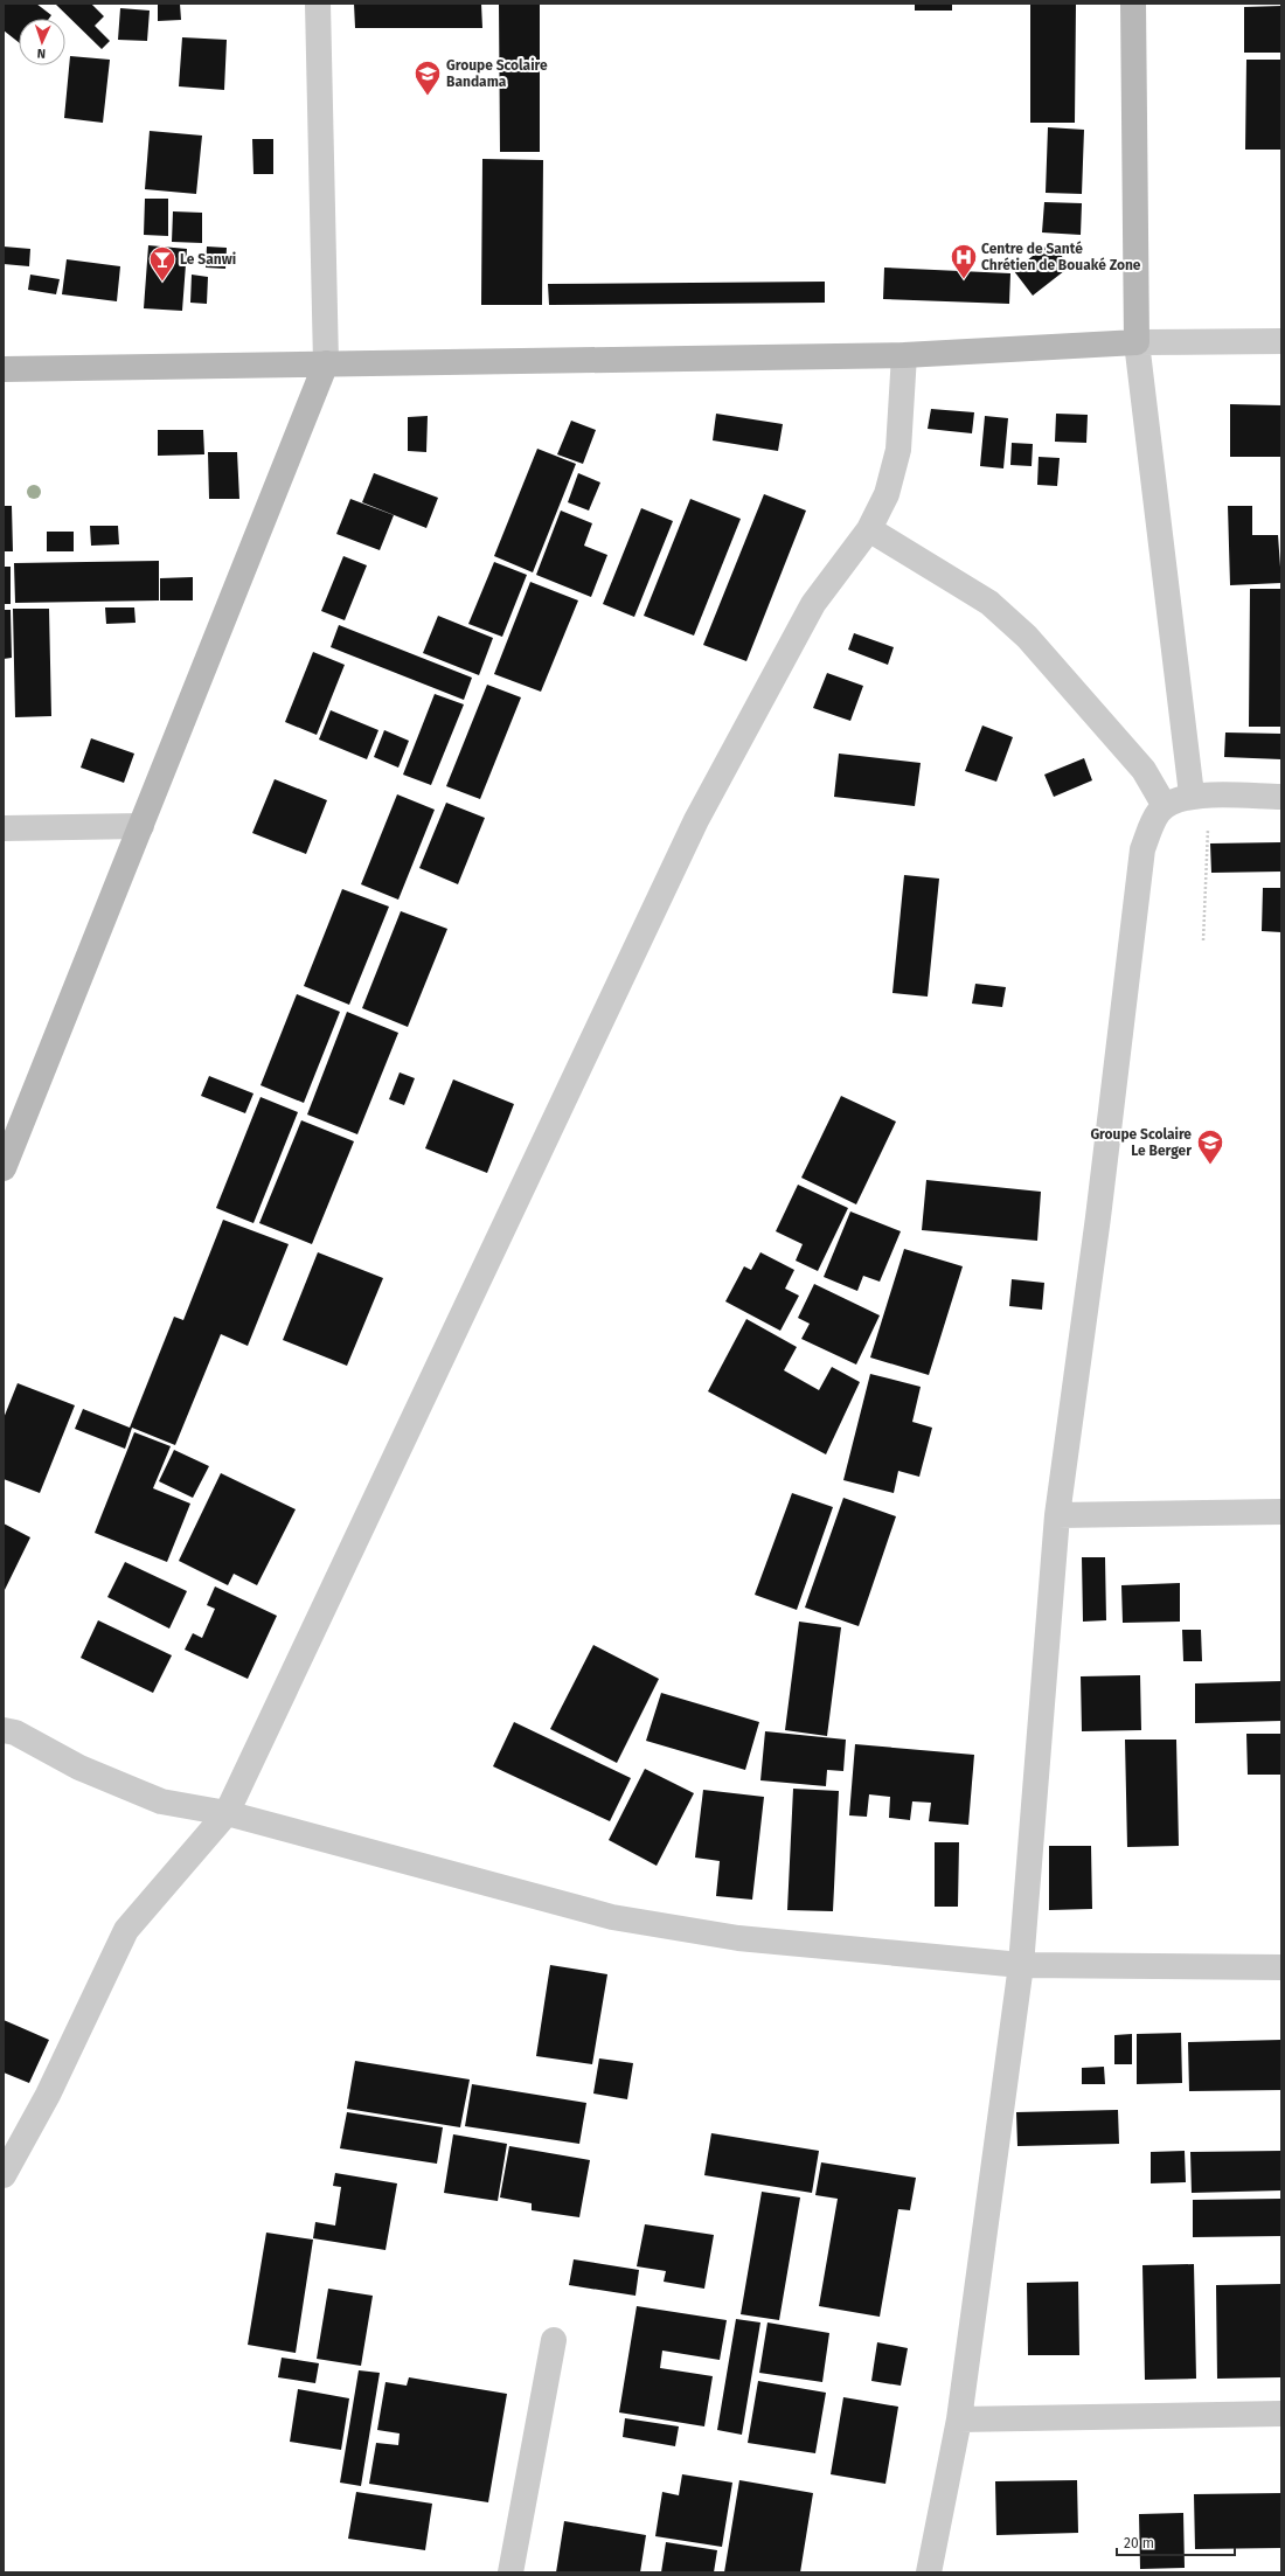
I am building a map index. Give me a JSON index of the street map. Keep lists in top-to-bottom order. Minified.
{"places":{"school or university":["Groupe Scolaire Bandama","Groupe Scolaire Le Berger"],"hospital":["Centre de Santé Chrétien de Bouaké Zone"],"bar":["Le Sanwi"]},"scale_bar":"20 m","north":"bottom"}
